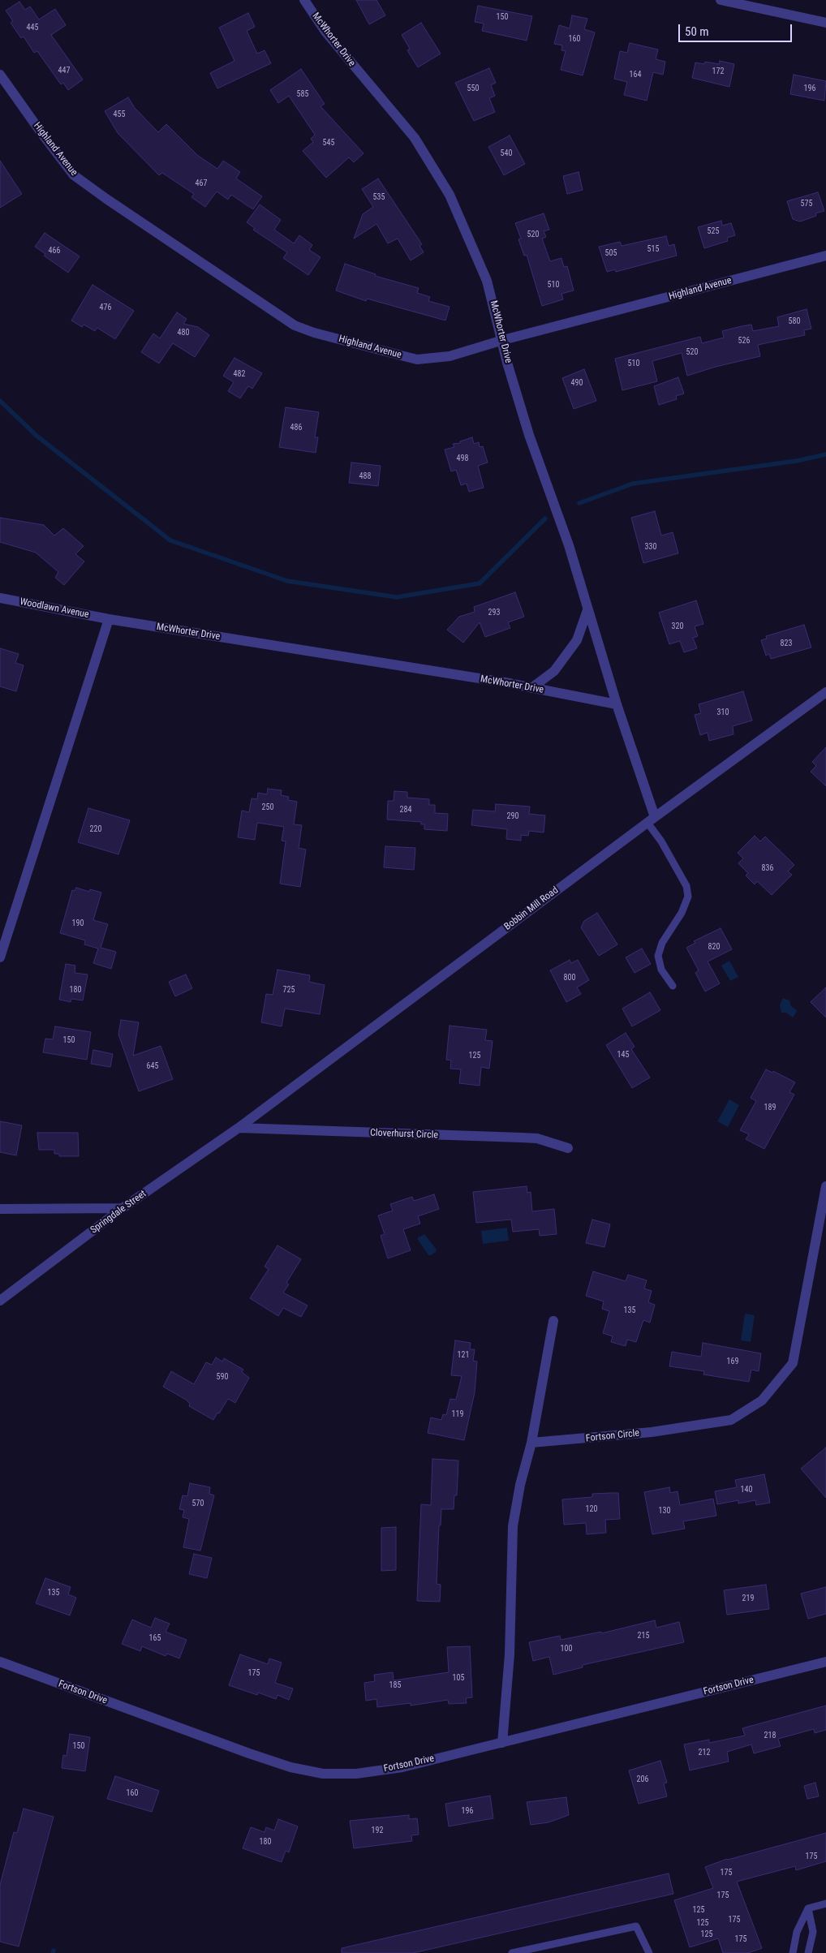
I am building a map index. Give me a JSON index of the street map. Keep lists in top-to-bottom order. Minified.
{"streets":{"street":["McWhorter Drive","Highland Avenue","Woodlawn Avenue","Bobbin Mill Road","Cloverhurst Circle","Springdale Street","Fortson Circle","Fortson Drive"]},"crossings":[["McWhorter Drive","Highland Avenue"],["McWhorter Drive","Woodlawn Avenue"],["McWhorter Drive","Bobbin Mill Road"],["Bobbin Mill Road","Cloverhurst Circle"],["Bobbin Mill Road","Springdale Street"],["Cloverhurst Circle","Springdale Street"]],"house_numbers":["150","445","160","447","172","164","550","196","585","455","545","540","467","535","575","525","520","515","466","505","510","476","580","480","526","520","510","482","490","486","498","488","330","293","320","823","310","250","284","290","220","836","190","820","800","180","725","150","145","125","645","189","135","121","169","590","119","140","570","120","130","135","219","215","165","100","175","105","185","218","150","212","206","160","196","192","180","175","175","175","125","175","125","125","175"],"scale_bar":"50 m"}
